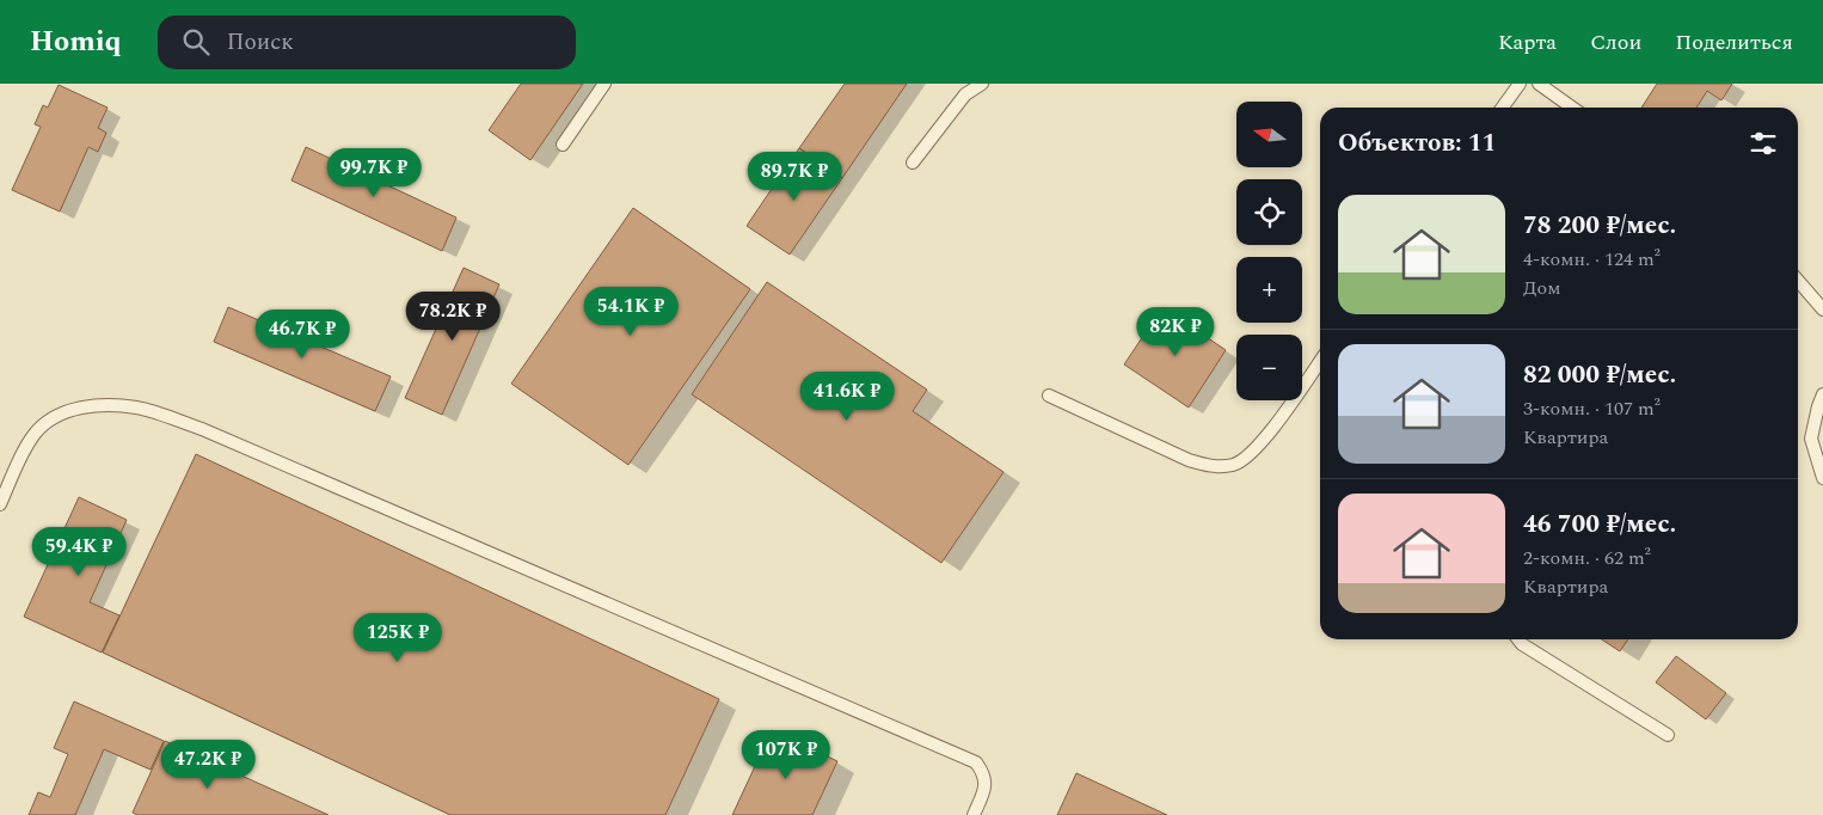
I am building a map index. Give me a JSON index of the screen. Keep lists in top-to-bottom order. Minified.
{"north":"left","page":{"header":"Homiq","search":"Поиск","nav":["Карта","Слои","Поделиться"],"map_buttons":["+","−"],"heading":"Объектов: 11","price":["99.7K ₽","89.7K ₽","54.1K ₽","78.2K ₽","82K ₽","46.7K ₽","41.6K ₽","59.4K ₽","125K ₽","107K ₽","47.2K ₽"],"list":[{"name":"78 200 ₽/мес.","note":"4-комн. · 124 m² · Дом"},{"name":"82 000 ₽/мес.","note":"3-комн. · 107 m² · Квартира"},{"name":"46 700 ₽/мес.","note":"2-комн. · 62 m² · Квартира"}]}}
